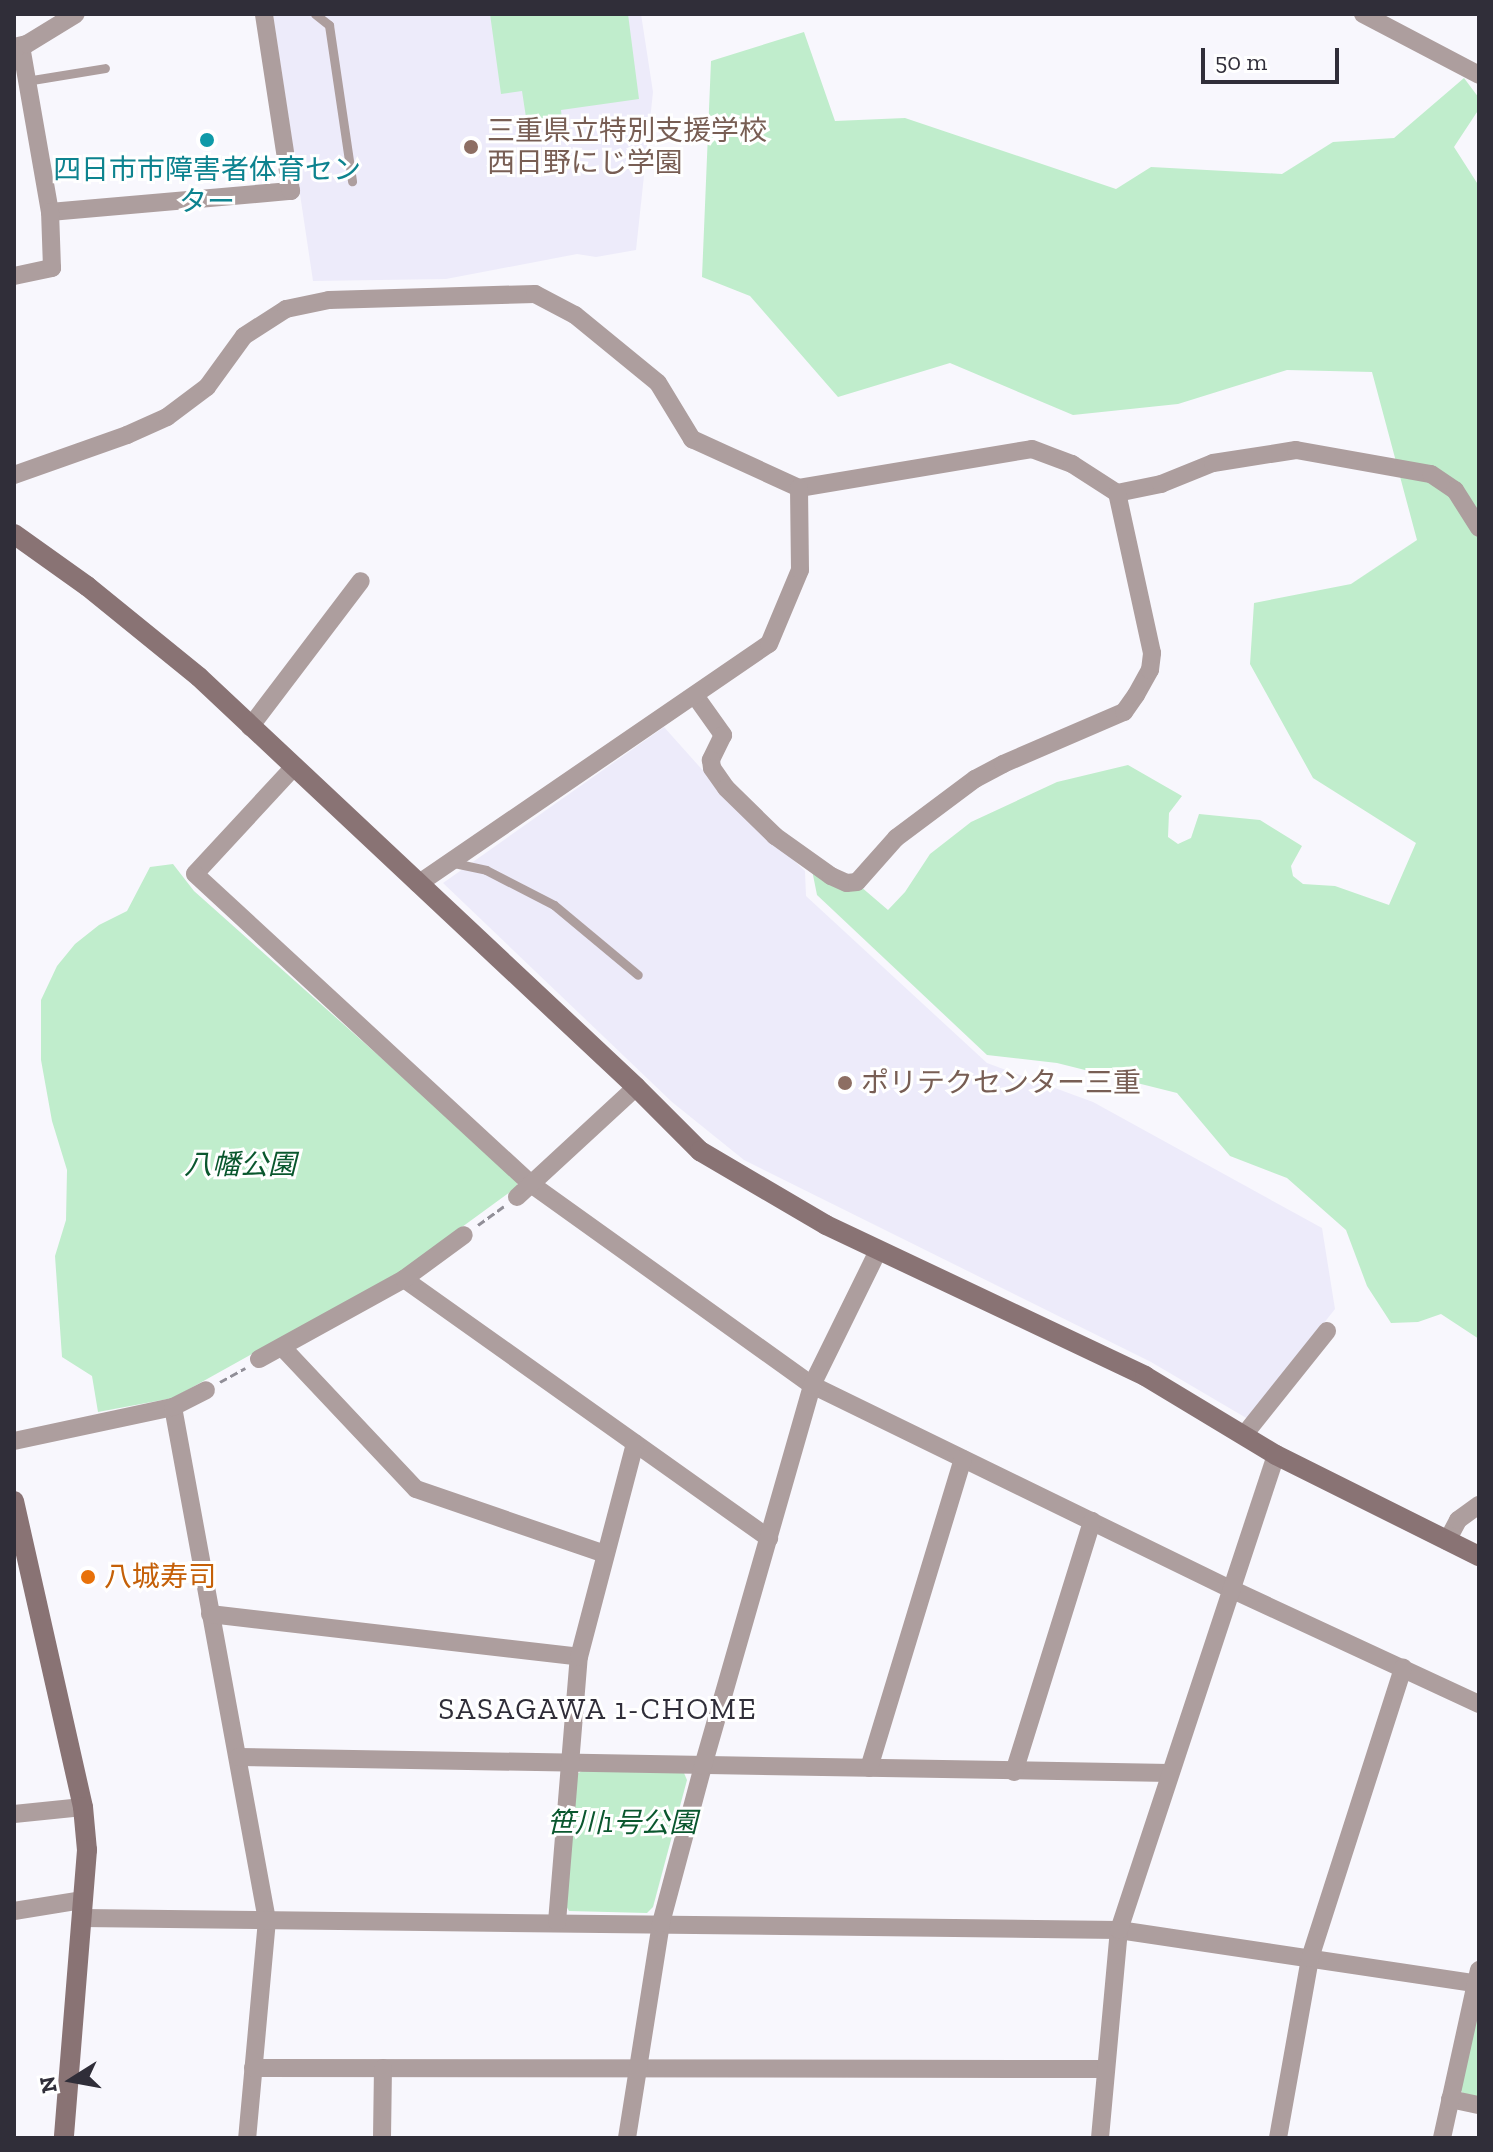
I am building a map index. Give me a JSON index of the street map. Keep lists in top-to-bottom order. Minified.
{"districts":["SASAGAWA 1-CHOME"],"parks":["八幡公園","笹川1号公園"],"places":["四日市市障害者体育セン ター","三重県立特別支援学校 西日野にじ学園","ポリテクセンター三重","八城寿司"],"scale_bar":"50 m","north":"left"}
